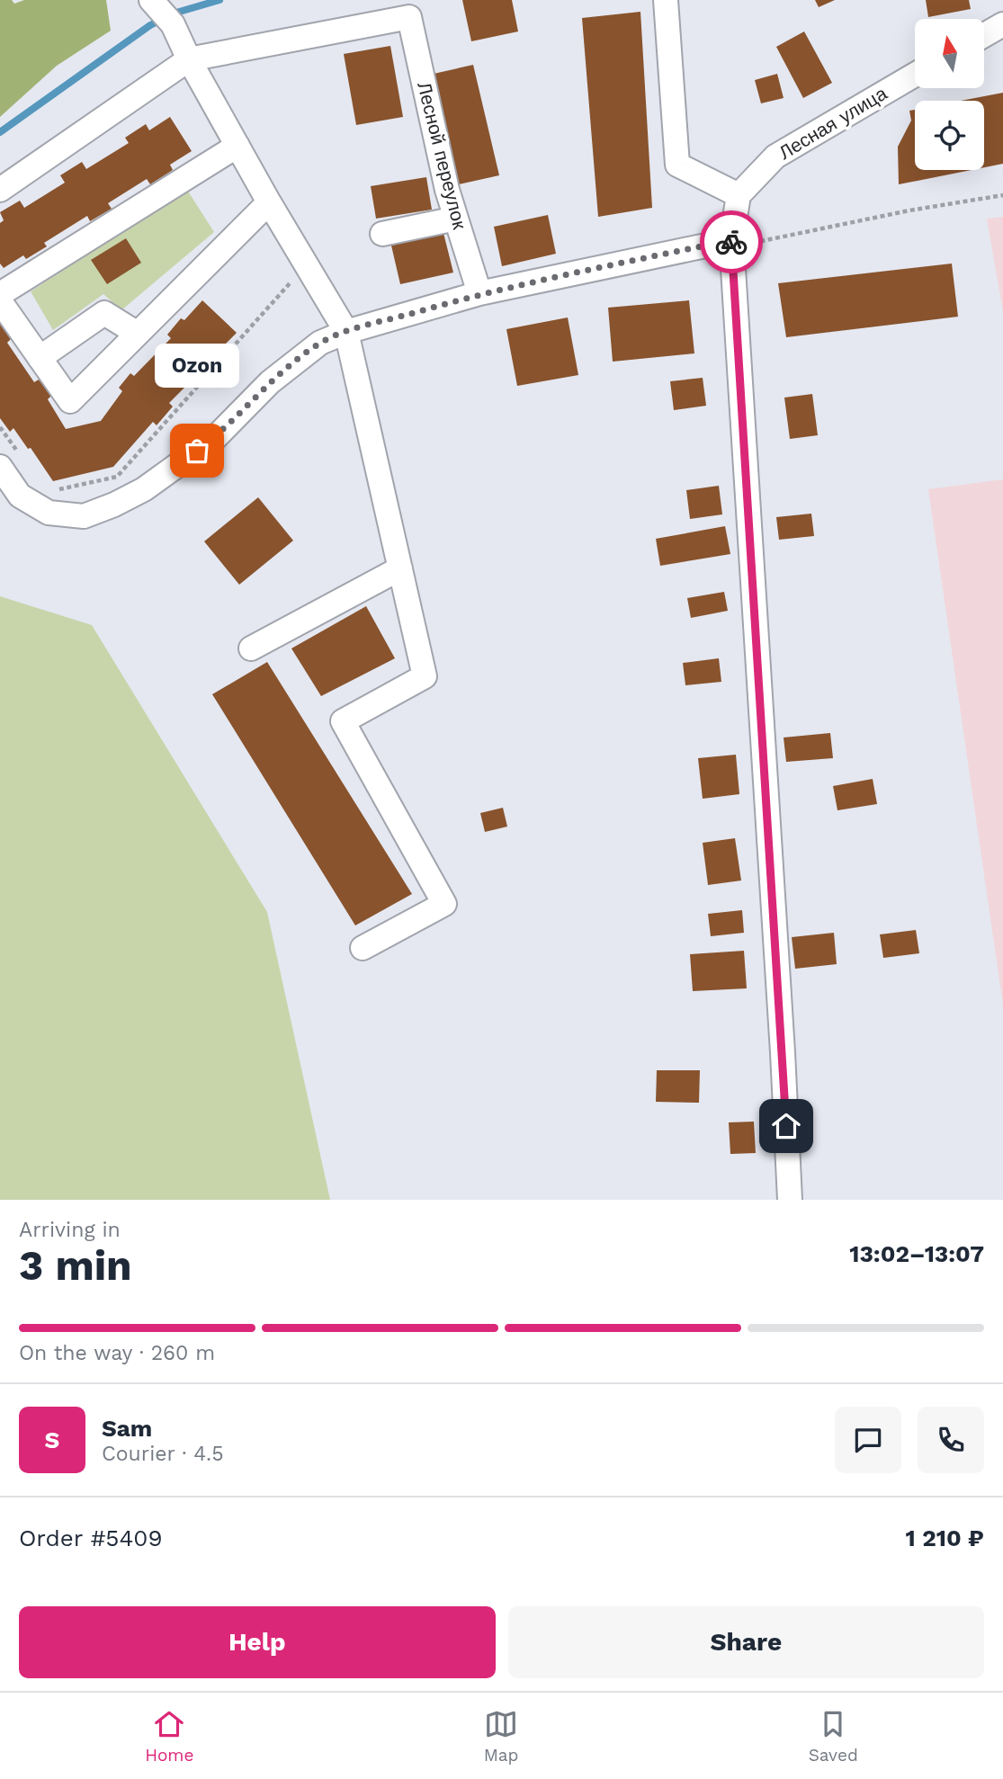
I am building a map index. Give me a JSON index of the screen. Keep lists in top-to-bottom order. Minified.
{"streets":{"street":["Лесная улица","Лесной переулок"]},"places":["Ozon"],"north":"top","page":{"bubble":"Ozon","heading":["3 min","Arriving in","13:02–13:07"],"panel":["Sam","Courier · 4.5","Order #5409","1 210 ₽"],"bar":"On the way · 260 m","round":"S","buttons":["Help","Share"],"tabs":["Home","Map","Saved"]}}
